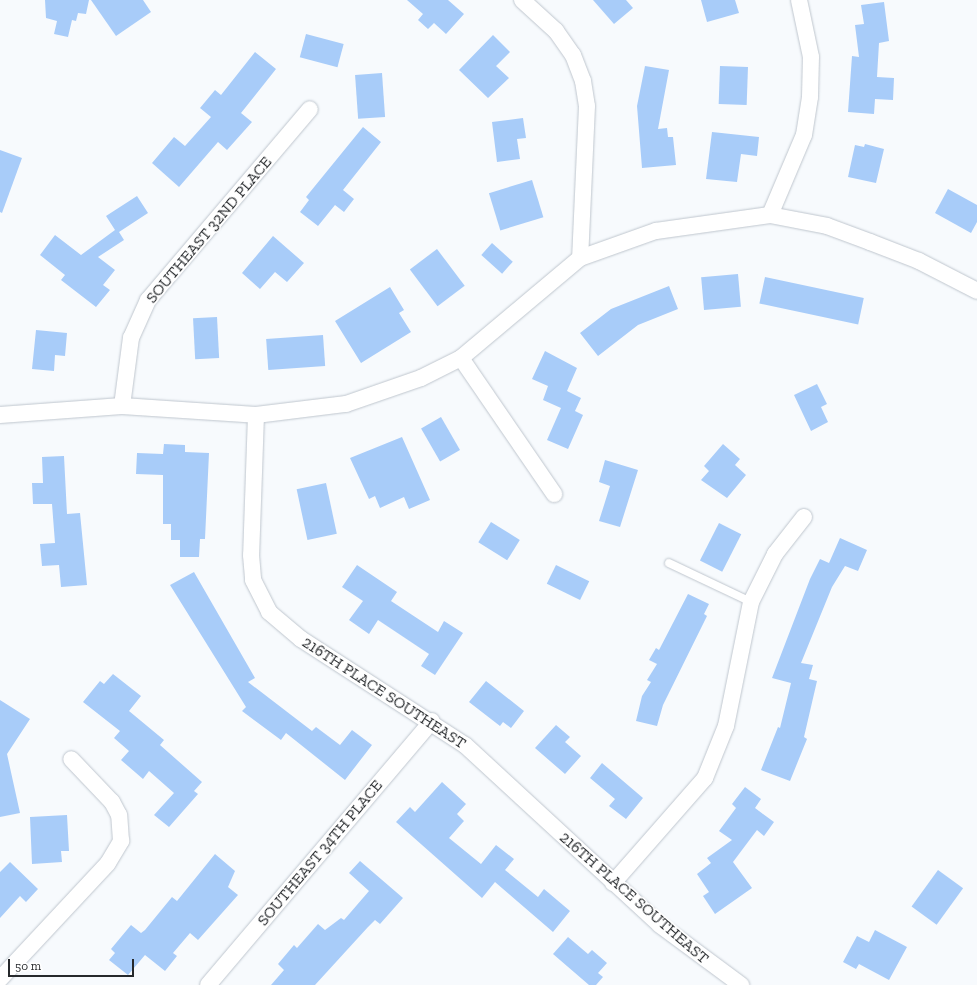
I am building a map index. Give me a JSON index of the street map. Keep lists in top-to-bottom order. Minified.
{"streets":{"street":["SOUTHEAST 32ND PLACE","216TH PLACE SOUTHEAST","SOUTHEAST 34TH PLACE"]},"crossings":[["216TH PLACE SOUTHEAST","SOUTHEAST 34TH PLACE"]],"scale_bar":"50 m"}
